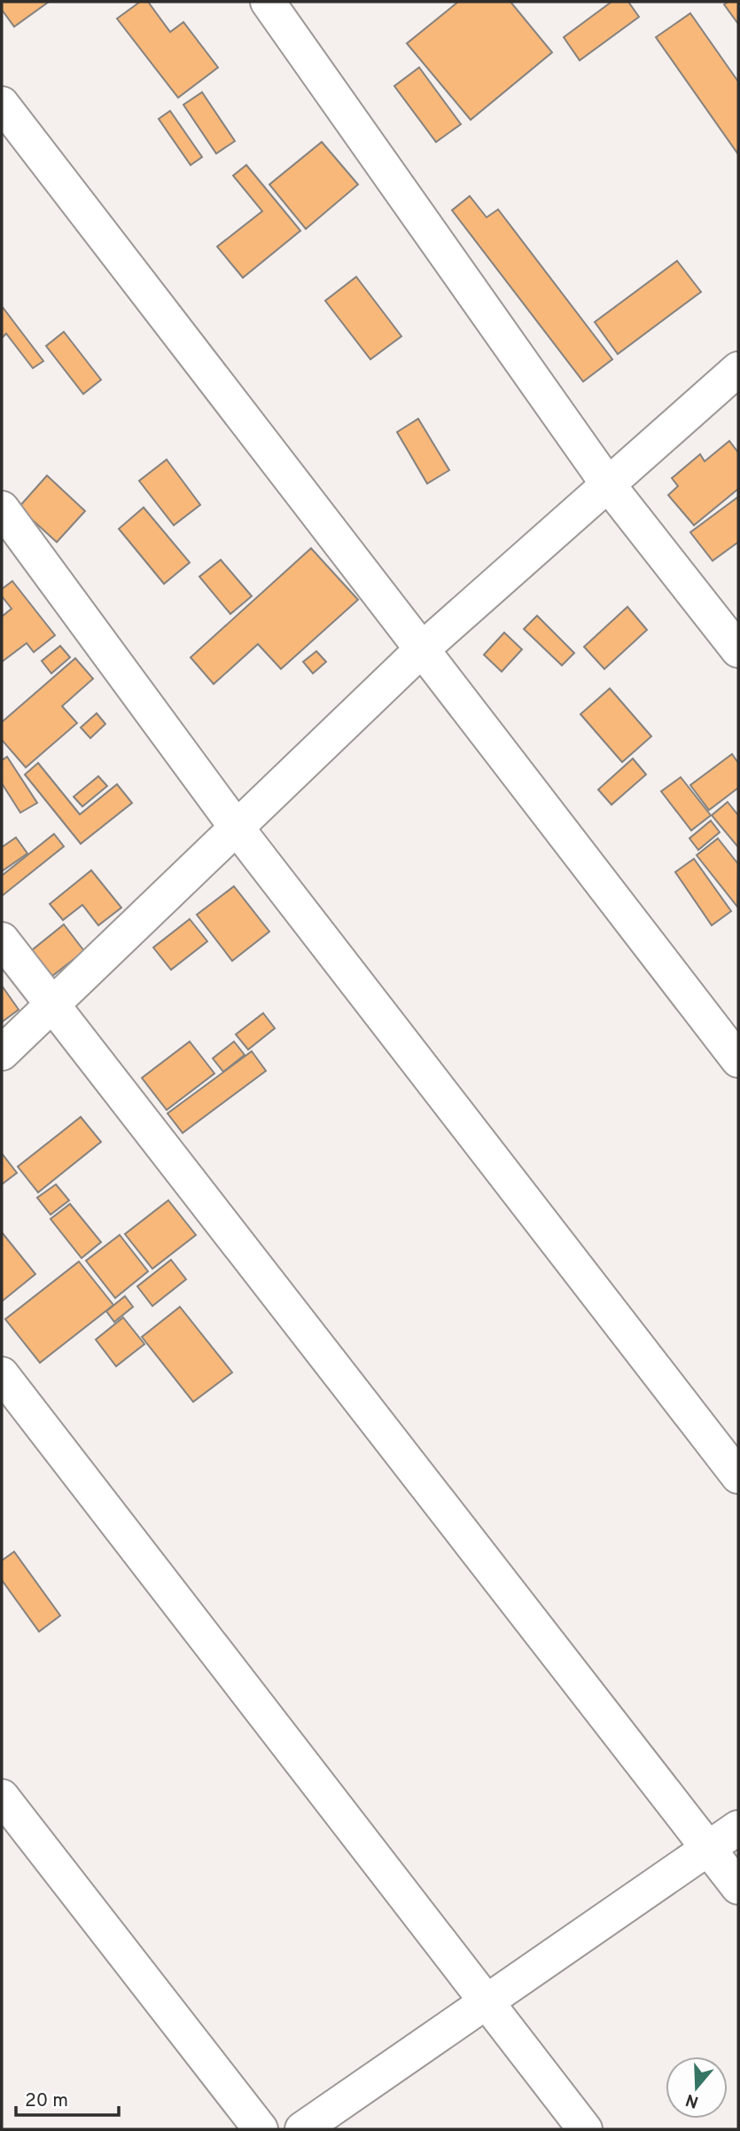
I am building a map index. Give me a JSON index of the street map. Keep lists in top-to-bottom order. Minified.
{"scale_bar":"20 m","north":"bottom"}
